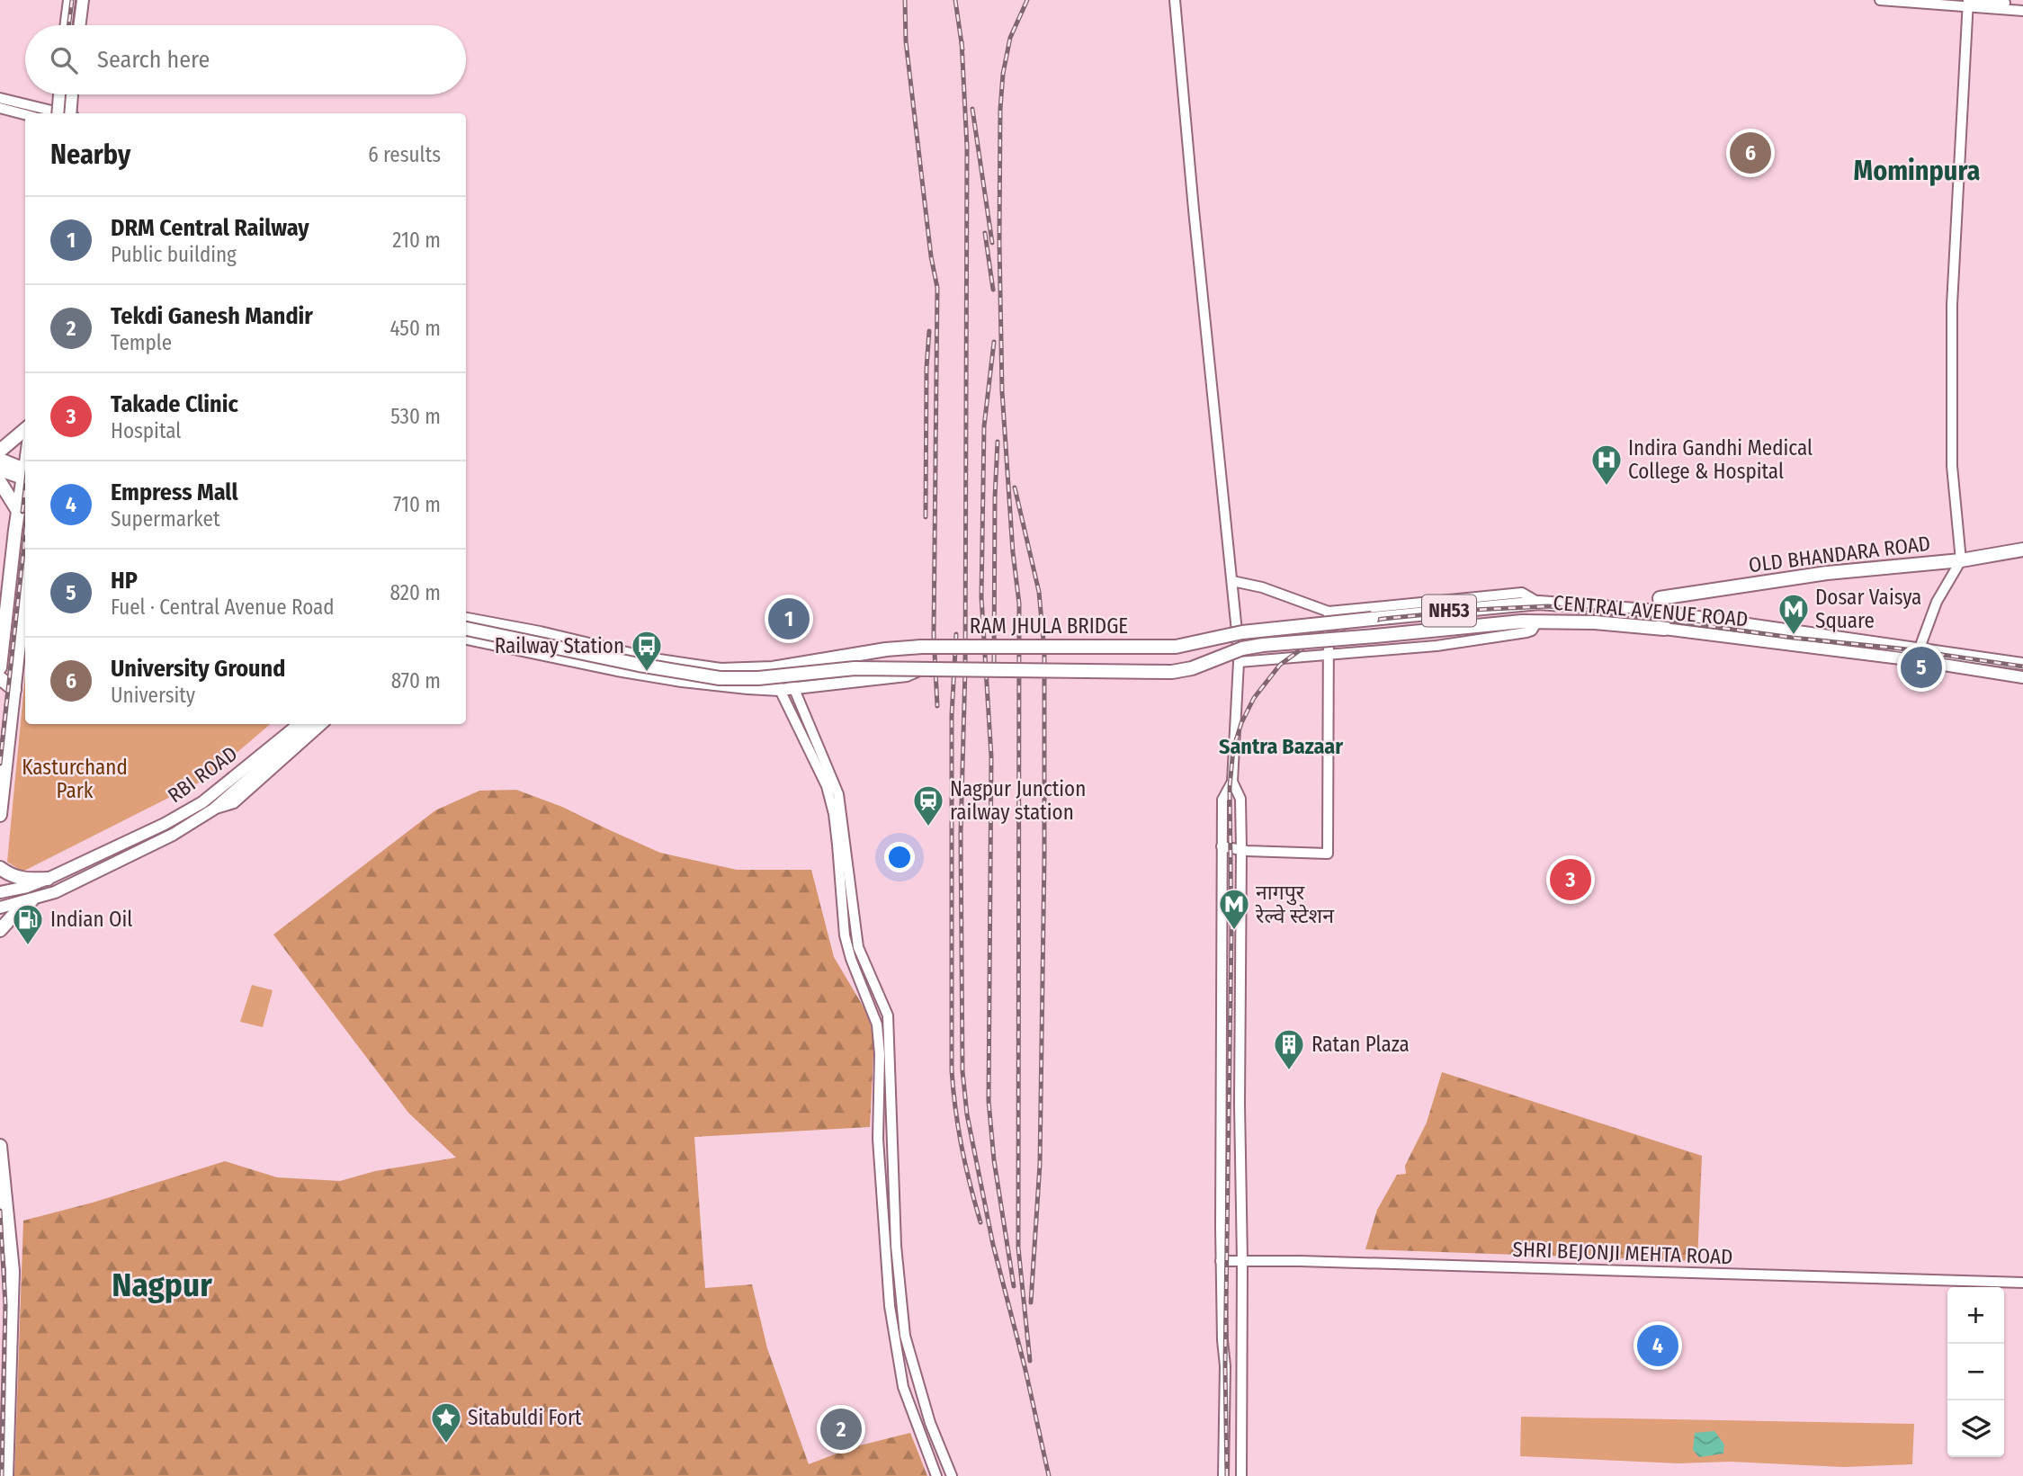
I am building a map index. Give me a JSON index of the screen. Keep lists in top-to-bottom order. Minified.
{"streets":{"highway":["OLD BHANDARA ROAD","NH53","CENTRAL AVENUE ROAD","RAM JHULA BRIDGE"],"main road":["RBI ROAD","SHRI BEJONJI MEHTA ROAD"]},"crossings":[["OLD BHANDARA ROAD","NH53"],["OLD BHANDARA ROAD","CENTRAL AVENUE ROAD"],["NH53","CENTRAL AVENUE ROAD"],["NH53","RAM JHULA BRIDGE"],["CENTRAL AVENUE ROAD","RAM JHULA BRIDGE"]],"districts":["Mominpura","Santra Bazaar","Nagpur"],"parks":["Kasturchand Park"],"places":{"hospital":["Indira Gandhi Medical College & Hospital"],"metro station":["Dosar Vaisya Square","नागपुर रेल्वे स्टेशन"],"bus stop":["Railway Station"],"station":["Nagpur Junction railway station"],"fuel station":["Indian Oil"],"building":["Ratan Plaza"],"place":["Sitabuldi Fort"]},"page":{"search":"Search here","heading":["Nearby","6 results"],"pins":["6","1","5","3","4","2"],"list":[{"mark":"1","name":"DRM Central Railway","note":"Public building","value":"210 m"},{"mark":"2","name":"Tekdi Ganesh Mandir","note":"Temple","value":"450 m"},{"mark":"3","name":"Takade Clinic","note":"Hospital","value":"530 m"},{"mark":"4","name":"Empress Mall","note":"Supermarket","value":"710 m"},{"mark":"5","name":"HP","note":"Fuel · Central Avenue Road","value":"820 m"},{"mark":"6","name":"University Ground","note":"University","value":"870 m"}],"map_buttons":["+","−"]}}
